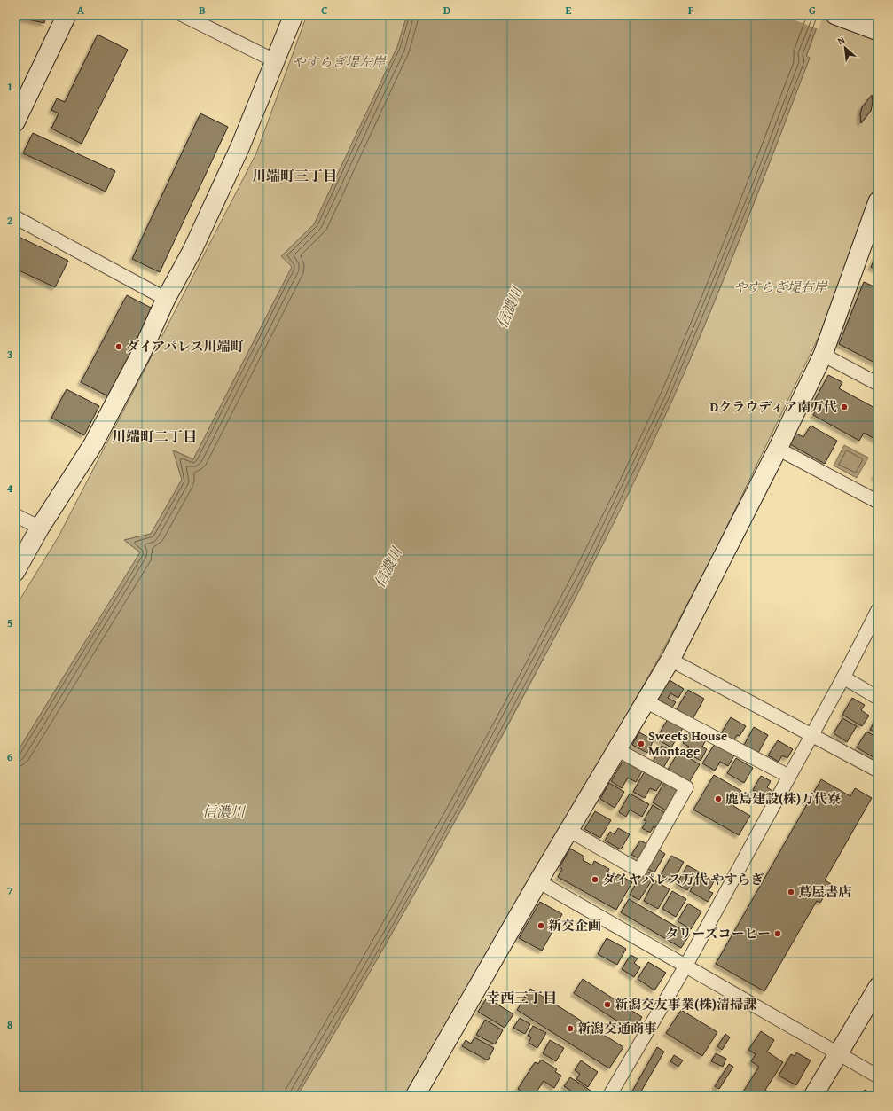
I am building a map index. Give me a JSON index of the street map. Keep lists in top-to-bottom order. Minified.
{"districts":["川端町三丁目","川端町二丁目","幸西三丁目"],"water":["信濃川"],"parks":["やすらぎ堤左岸","やすらぎ堤右岸"],"places":["ダイアパレス川端町","Dクラウディア南万代","Sweets House Montage","鹿島建設(株)万代寮","ダイヤパレス万代 やすらぎ","蔦屋書店","新交企画","タリーズコーヒー","新潟交友事業(株)清掃課","新潟交通商事"],"north":"top left","grid":{"columns":["A","B","C","D","E","F","G"],"rows":["1","2","3","4","5","6","7","8"]}}
